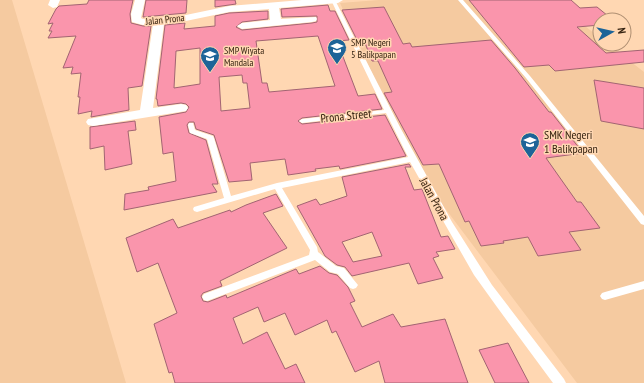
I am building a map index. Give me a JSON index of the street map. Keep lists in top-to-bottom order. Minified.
{"streets":{"street":["Jalan Prona"],"lane":["Prona Street"]},"crossings":[["Jalan Prona","Prona Street"]],"places":{"school or university":["SMP Negeri 5 Balikpapan","SMP Wiyata Mandala","SMK Negeri 1 Balikpapan"]},"north":"right"}
